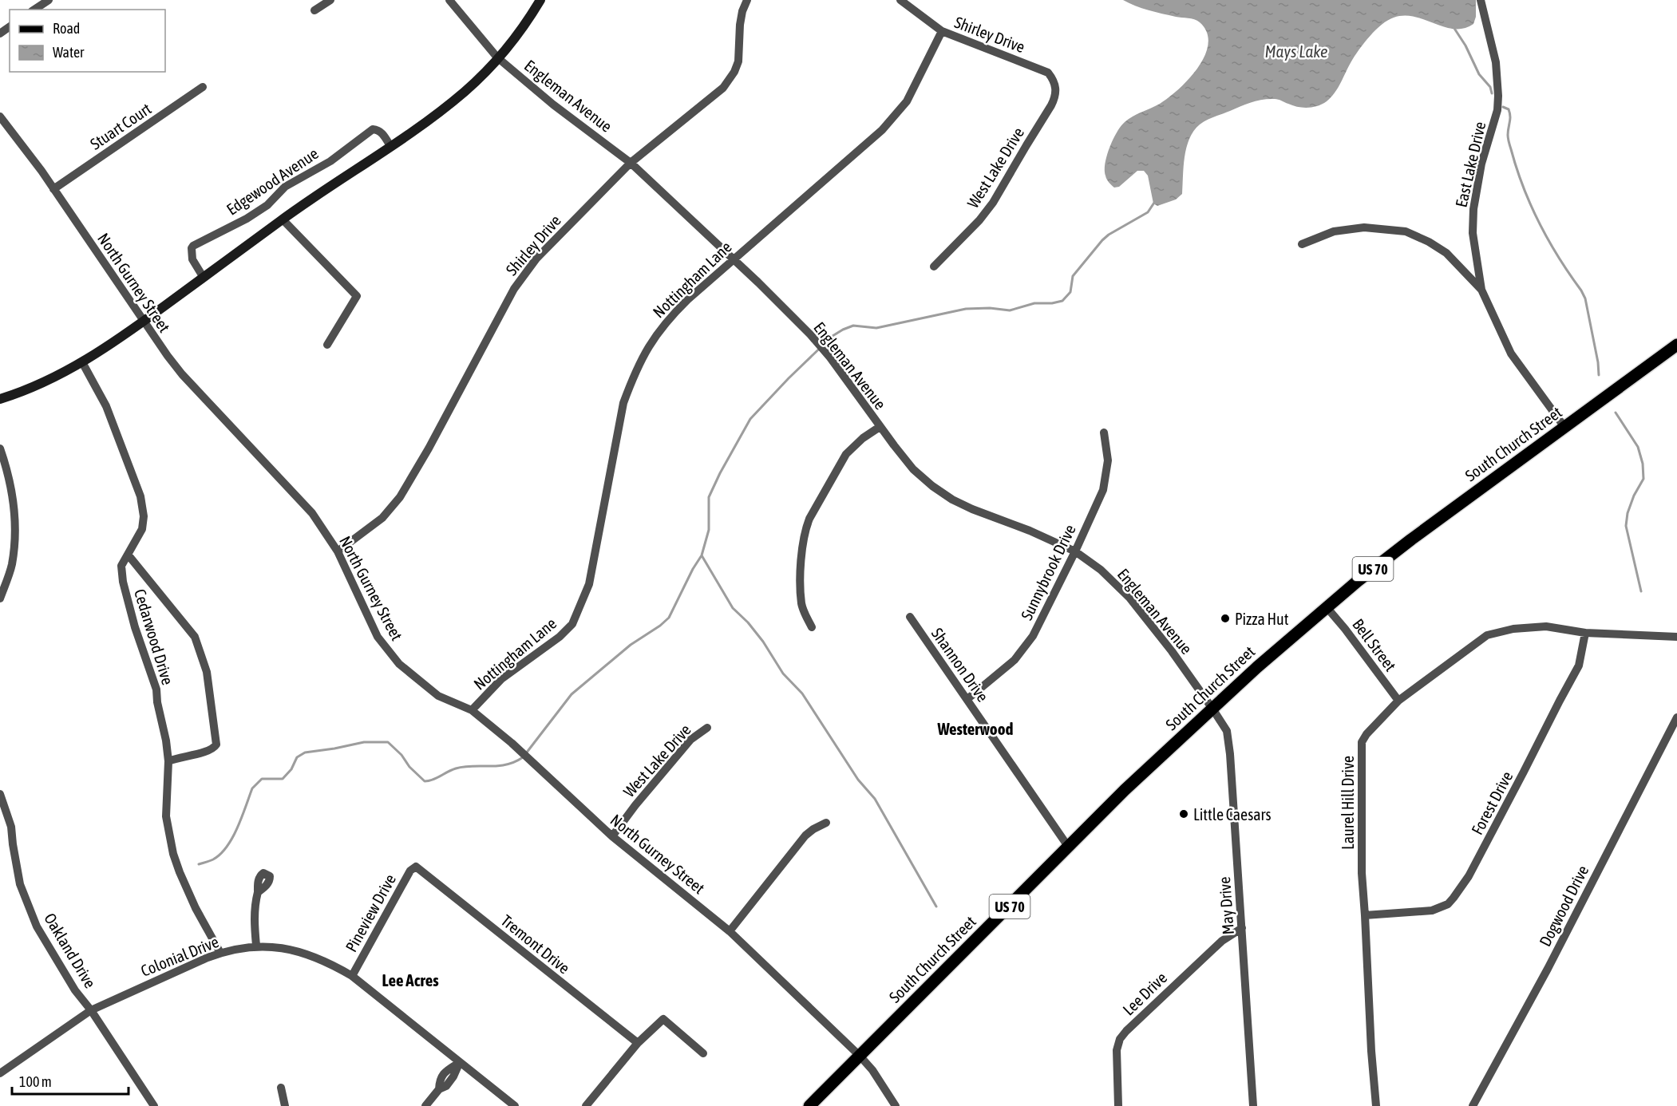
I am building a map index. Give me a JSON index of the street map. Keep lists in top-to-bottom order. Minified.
{"streets":{"main road":["South Church Street","US 70"],"street":["Shirley Drive","Engleman Avenue","Stuart Court","East Lake Drive","West Lake Drive","Edgewood Avenue","Nottingham Lane","North Gurney Street","Sunnybrook Drive","Cedarwood Drive","Bell Street","Shannon Drive","Laurel Hill Drive","Forest Drive","May Drive","Dogwood Drive","Pineview Drive","Tremont Drive","Oakland Drive","Colonial Drive","Lee Drive"]},"crossings":[["Shirley Drive","Engleman Avenue"],["Shirley Drive","West Lake Drive"],["Shirley Drive","Nottingham Lane"],["Shirley Drive","North Gurney Street"],["Engleman Avenue","Nottingham Lane"],["Engleman Avenue","South Church Street"],["Engleman Avenue","Sunnybrook Drive"],["Engleman Avenue","May Drive"],["Stuart Court","North Gurney Street"],["East Lake Drive","South Church Street"],["West Lake Drive","North Gurney Street"],["Nottingham Lane","North Gurney Street"],["North Gurney Street","South Church Street"],["South Church Street","Bell Street"],["South Church Street","Shannon Drive"],["South Church Street","May Drive"],["Sunnybrook Drive","Shannon Drive"],["Cedarwood Drive","Colonial Drive"],["Bell Street","Laurel Hill Drive"],["Laurel Hill Drive","Forest Drive"],["May Drive","Lee Drive"],["Pineview Drive","Tremont Drive"],["Pineview Drive","Colonial Drive"],["Oakland Drive","Colonial Drive"]],"districts":["Westerwood","Lee Acres"],"water":["Mays Lake"],"places":["Pizza Hut","Little Caesars"],"legend":["Road","Water"],"scale_bar":"100 m"}
